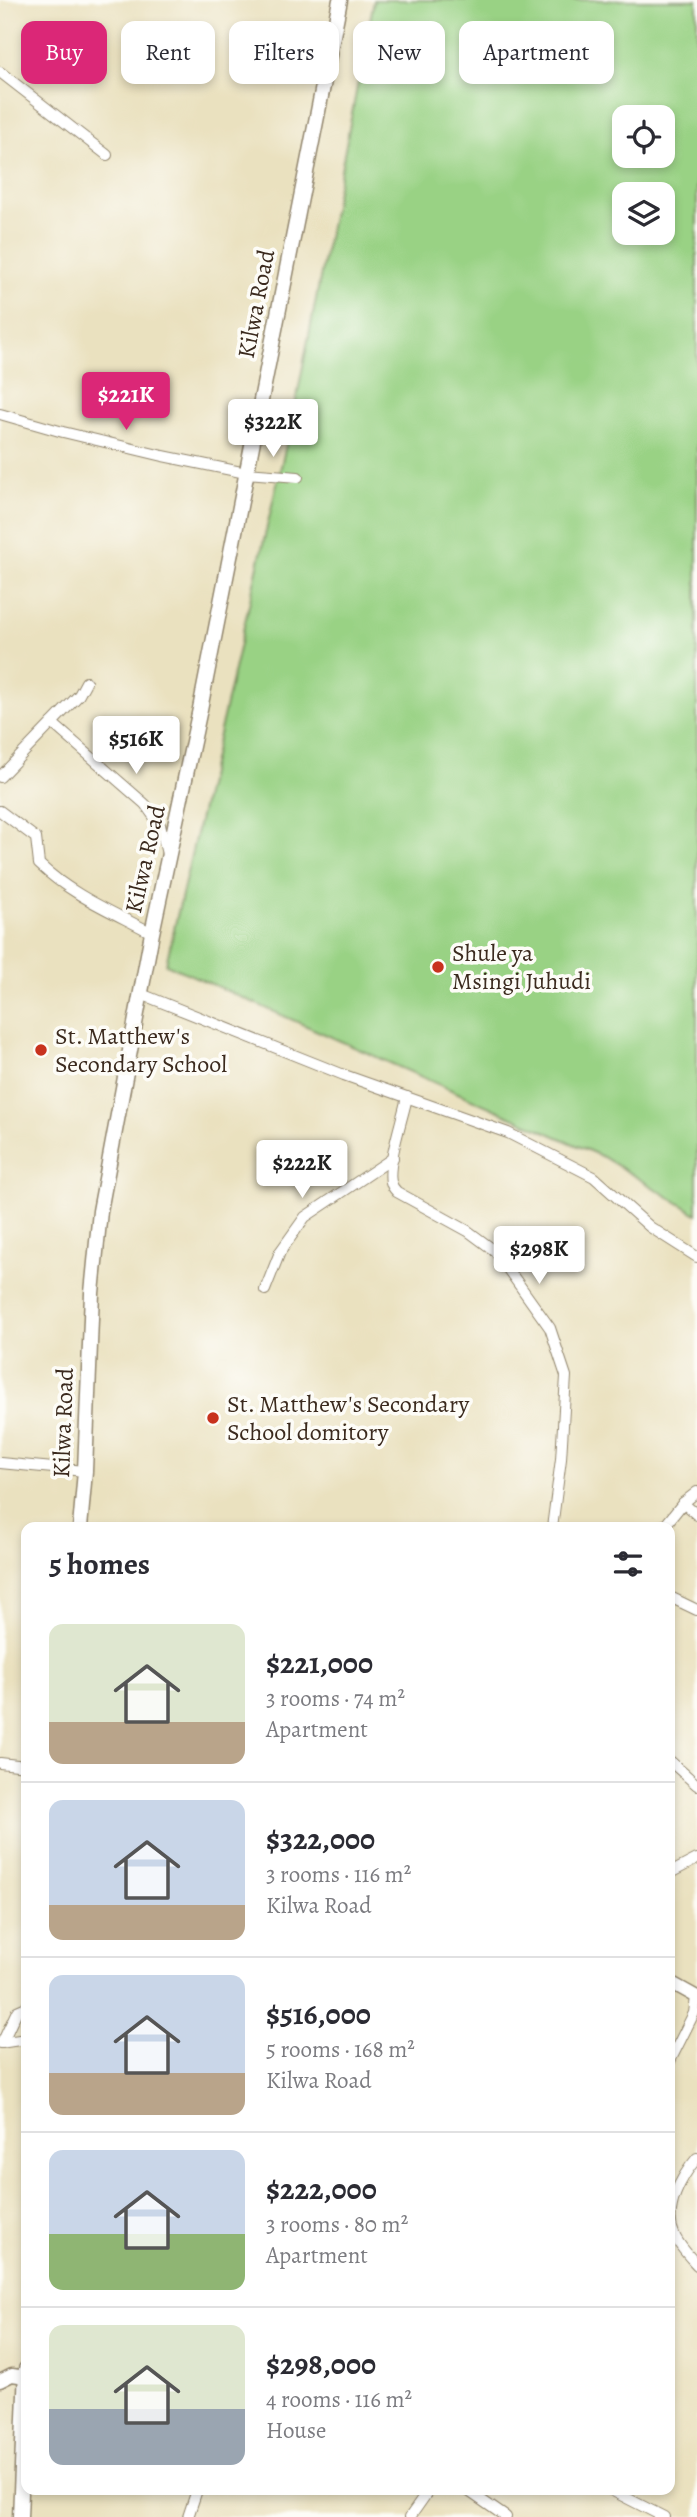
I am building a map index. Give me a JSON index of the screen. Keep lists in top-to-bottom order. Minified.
{"streets":{"highway":["Kilwa Road"]},"places":["Shule ya Msingi Juhudi","St. Matthew's Secondary School","St. Matthew's Secondary School domitory"],"page":{"chip":["Buy","Rent","Filters","New","Apartment"],"price":["$221K","$322K","$516K","$222K","$298K"],"heading":"5 homes","list":[{"name":"$221,000","note":"3 rooms · 74 m² · Apartment"},{"name":"$322,000","note":"3 rooms · 116 m² · Kilwa Road"},{"name":"$516,000","note":"5 rooms · 168 m² · Kilwa Road"},{"name":"$222,000","note":"3 rooms · 80 m² · Apartment"},{"name":"$298,000","note":"4 rooms · 116 m² · House"}]}}
